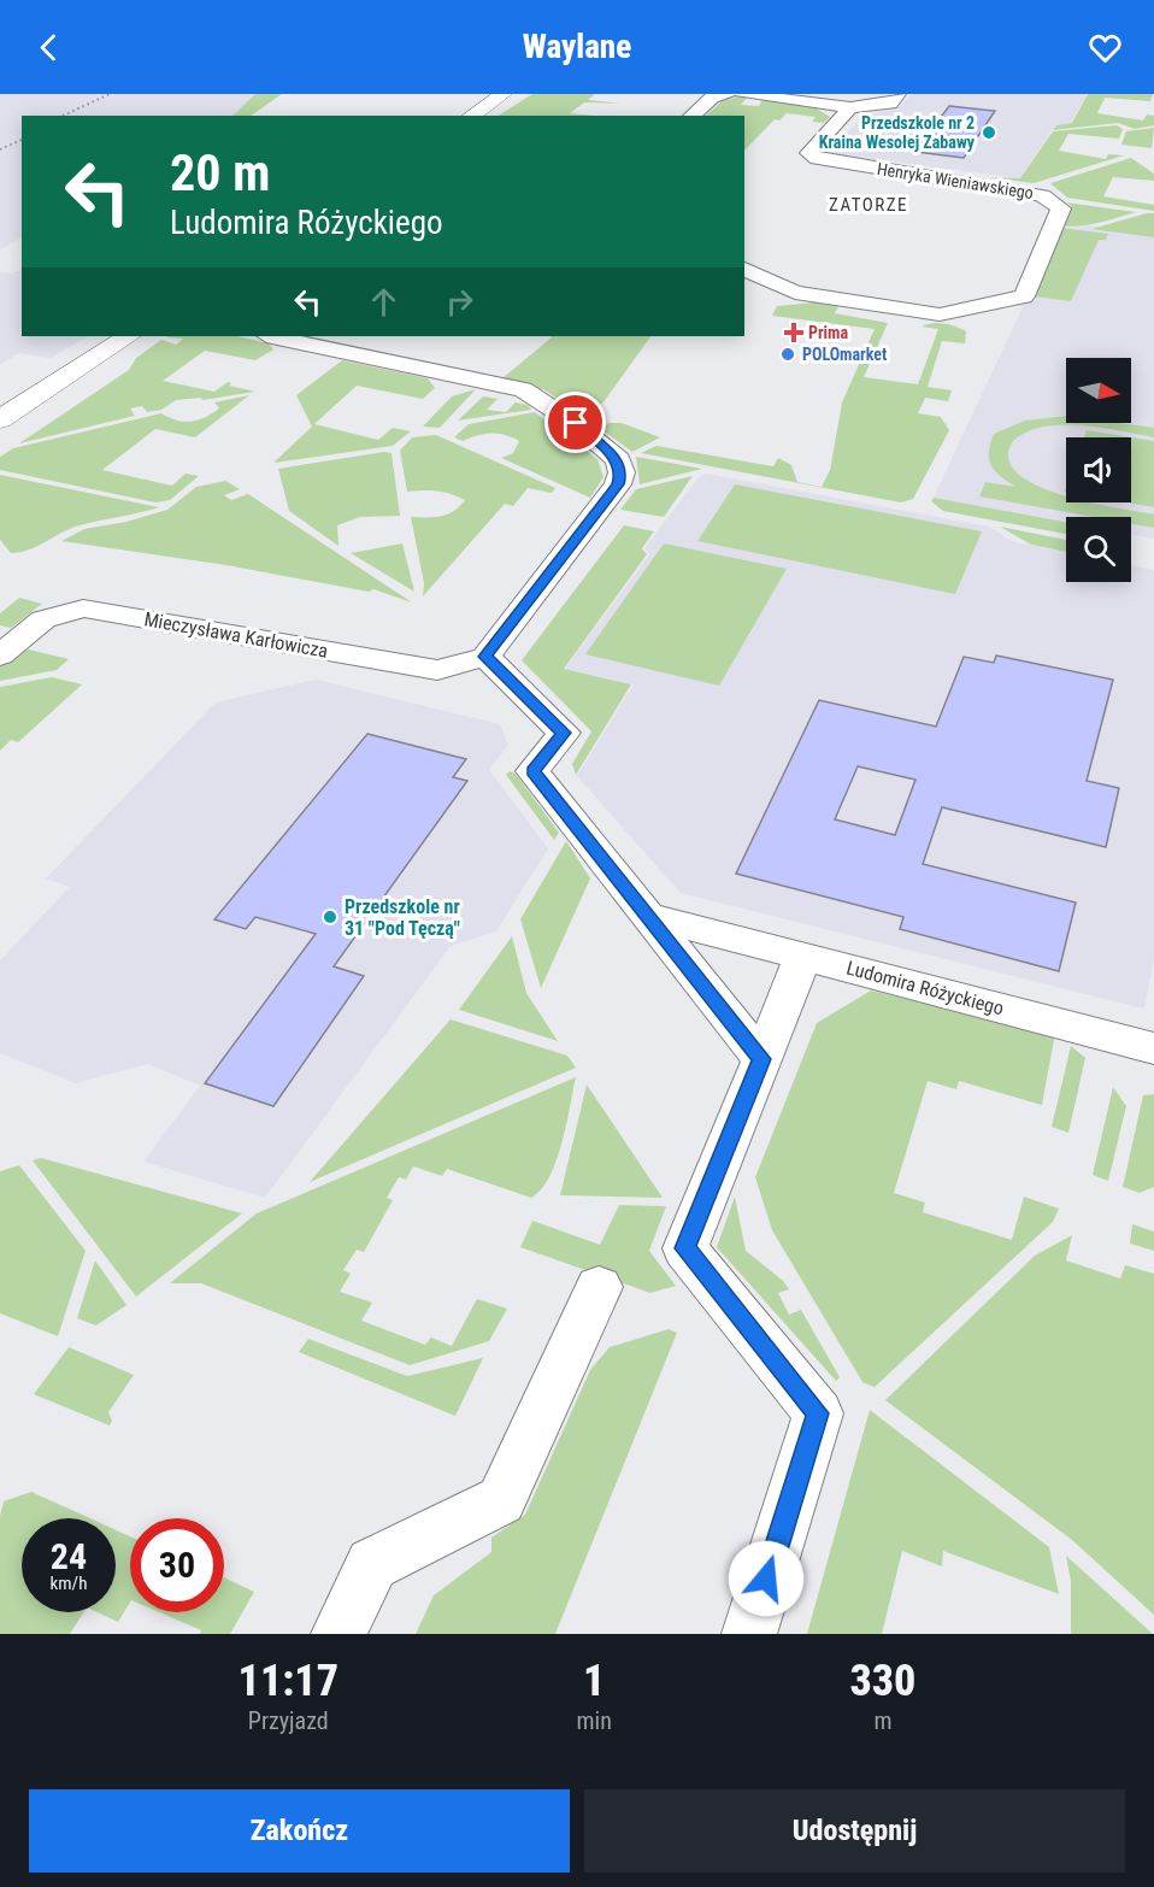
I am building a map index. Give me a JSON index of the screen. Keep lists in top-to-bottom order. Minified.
{"streets":{"street":["Henryka Wieniawskiego","Mieczysława Karłowicza","Ludomira Różyckiego"]},"districts":["ZATORZE"],"places":{"other":["Przedszkole nr 2 Kraina Wesołej Zabawy","POLOmarket","Przedszkole nr 31 \"Pod Tęczą\""],"health":["Prima"]},"north":"right","page":{"header":"Waylane","turn":["20 m","Ludomira Różyckiego"],"speed":"24 km/h","limit":"30","eta":["11:17","Przyjazd","1","min","330","m"],"buttons":["Zakończ","Udostępnij"]}}
